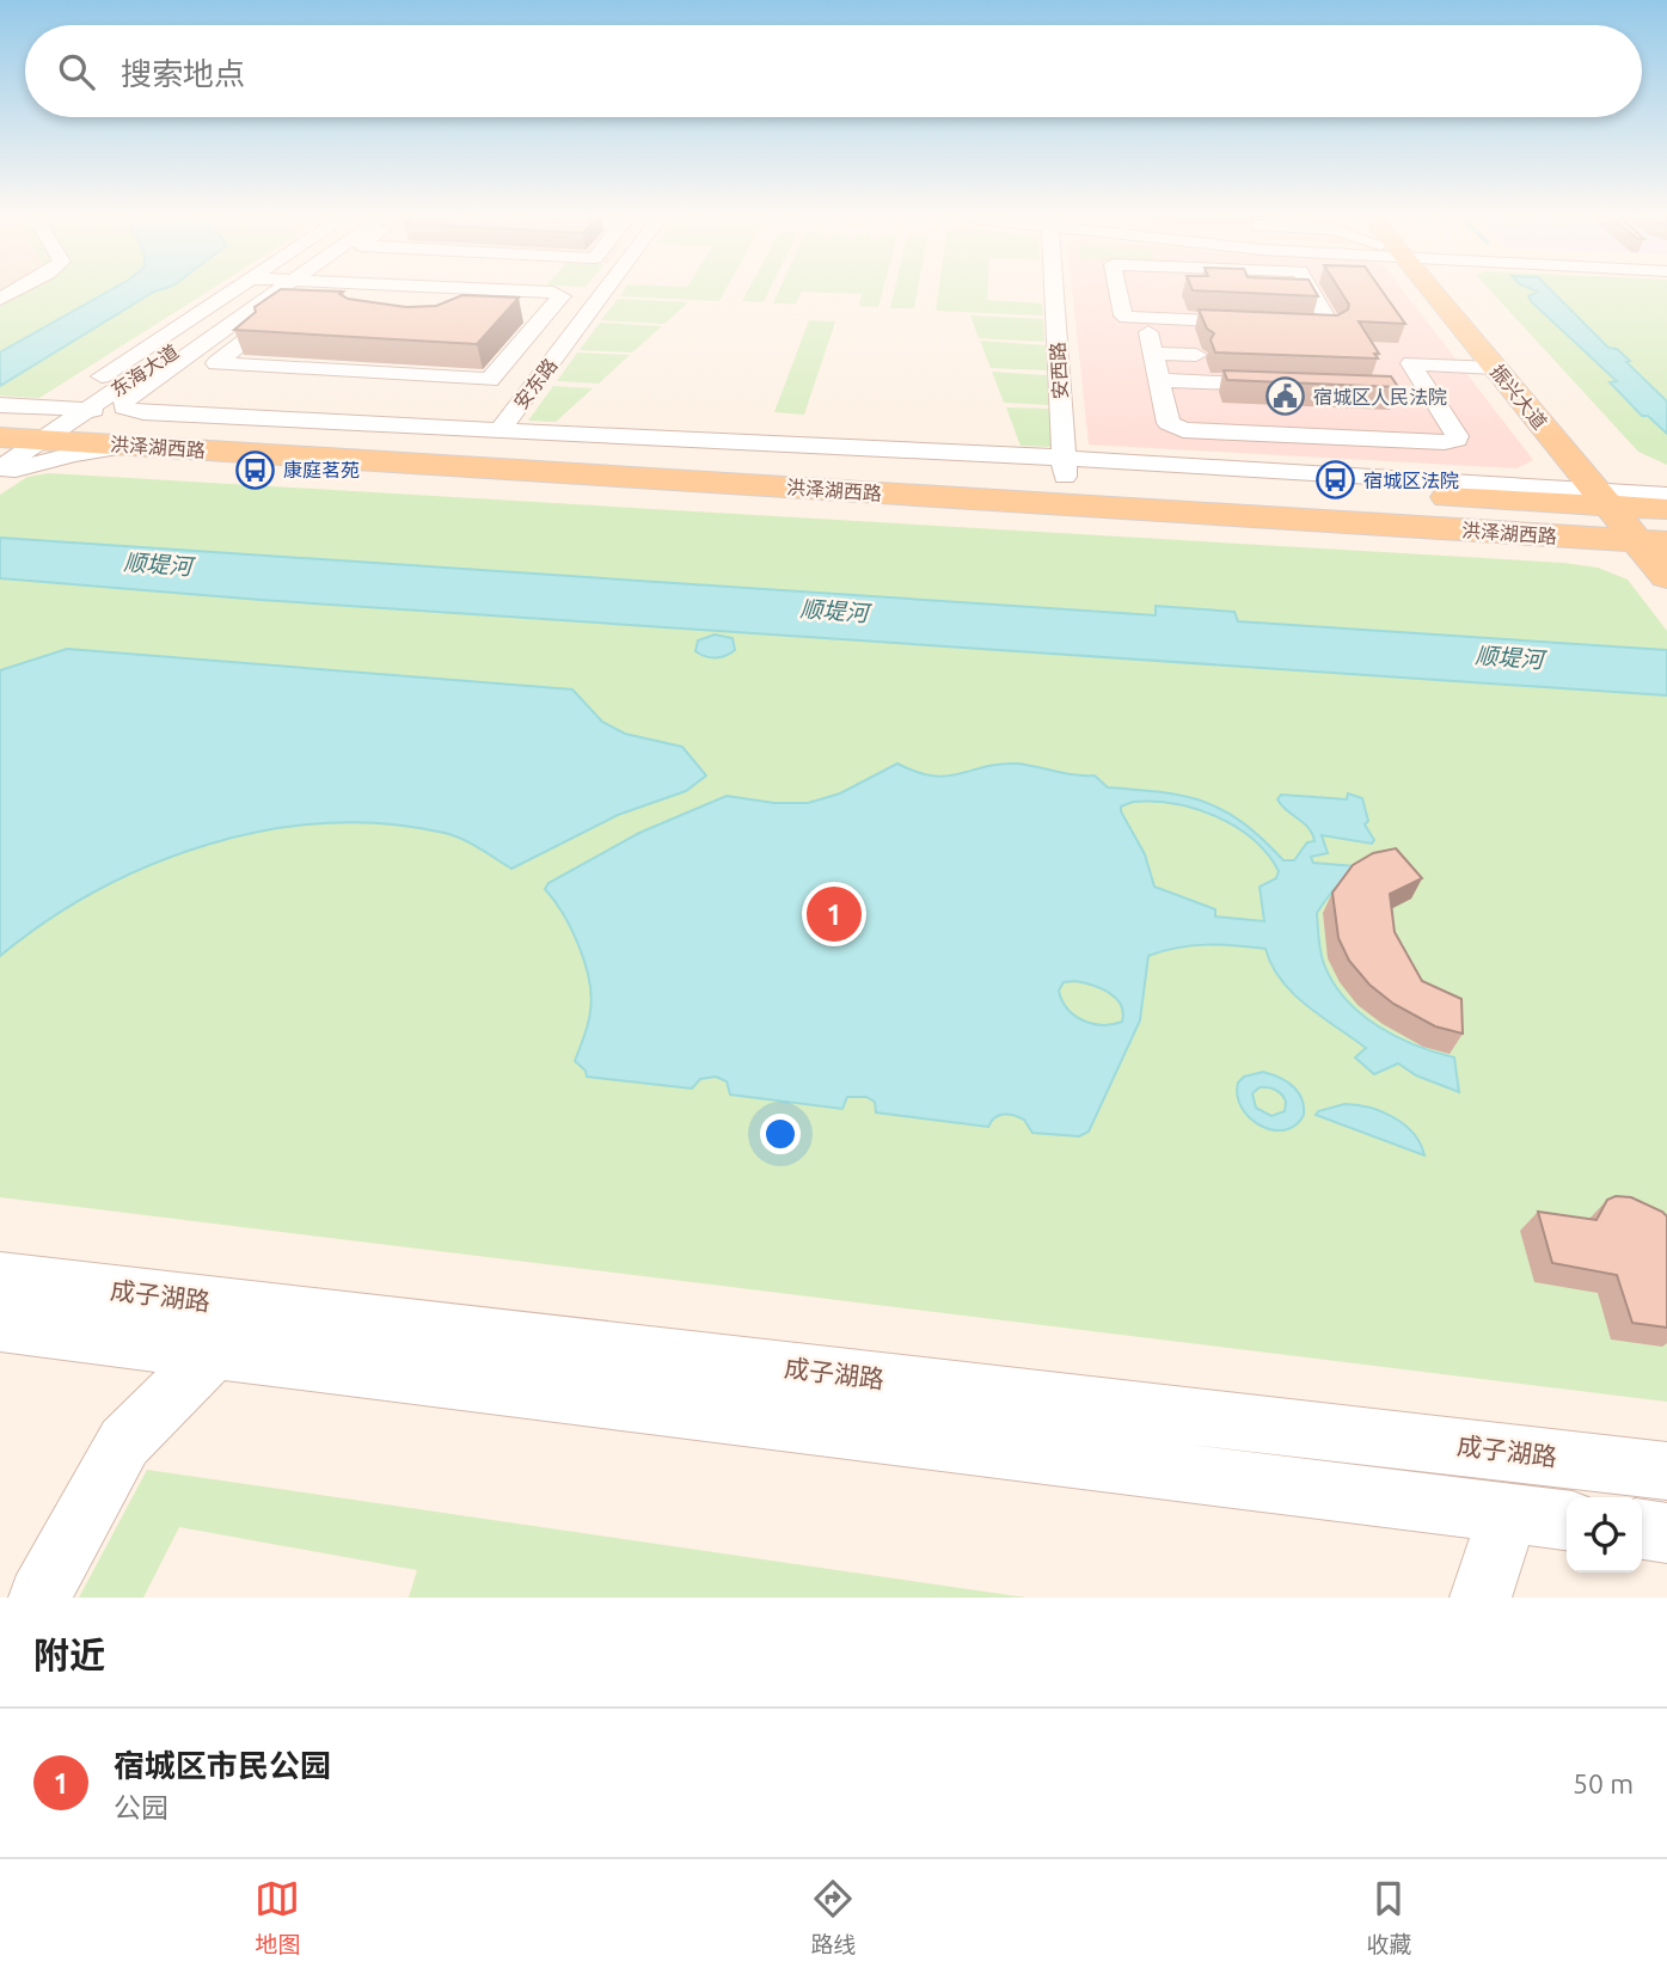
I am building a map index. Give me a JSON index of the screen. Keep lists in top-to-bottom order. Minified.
{"streets":{"main road":["振兴大道","洪泽湖西路"],"street":["东海大道","安西路","安东路","成子湖路"]},"crossings":[["东海大道","洪泽湖西路"],["安西路","洪泽湖西路"]],"water":["顺堤河"],"places":{"public building":["宿城区人民法院"],"bus stop":["康庭茗苑","宿城区法院"]},"page":{"search":"搜索地点","pins":"1","heading":"附近","list":[{"mark":"1","name":"宿城区市民公园","note":"公园","value":"50 m"}],"nav":["地图","路线","收藏"]}}
